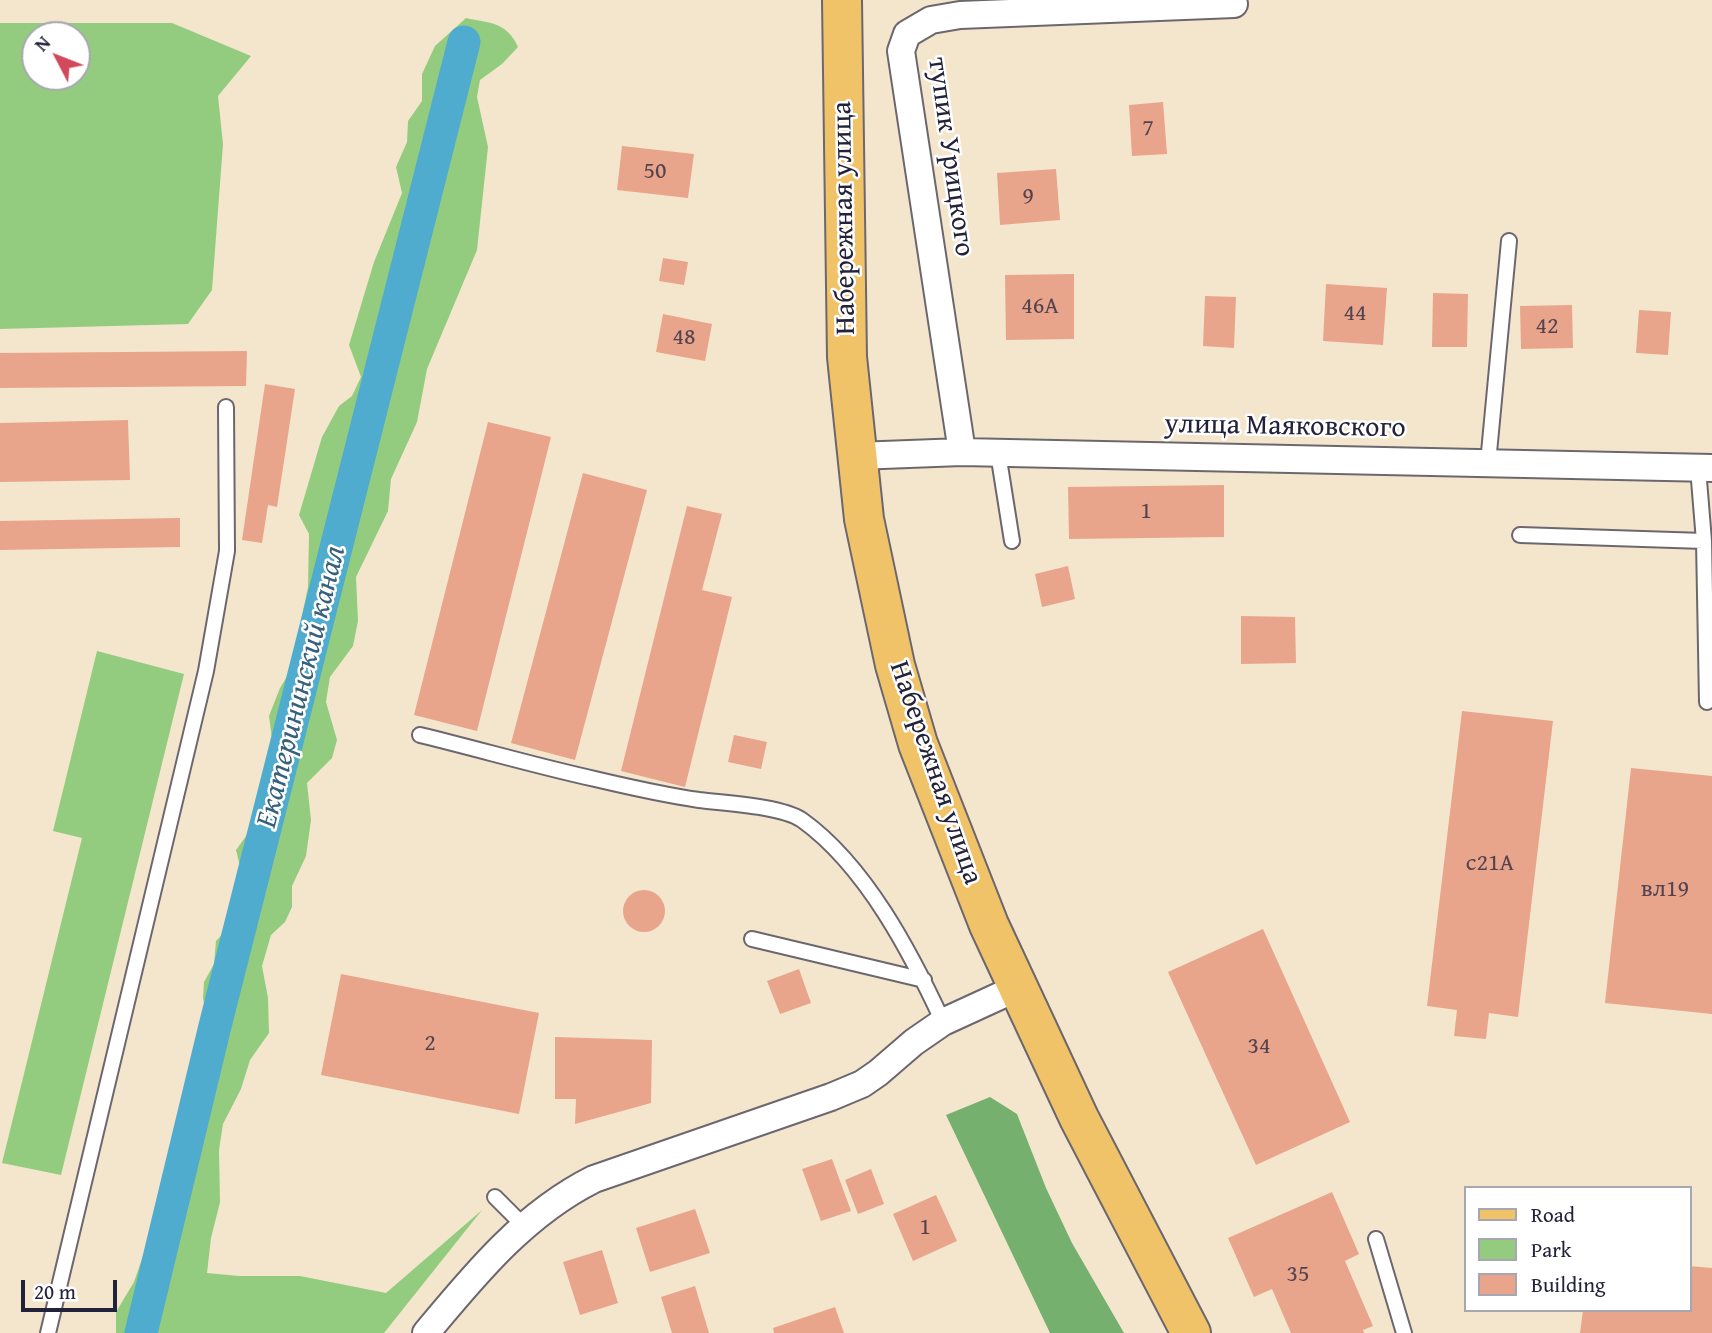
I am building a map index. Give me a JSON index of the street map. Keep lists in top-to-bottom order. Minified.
{"streets":{"main road":["Набережная улица"],"street":["тупик Урицкого","улица Маяковского"]},"crossings":[["тупик Урицкого","улица Маяковского"],["Набережная улица","улица Маяковского"]],"water":["Екатерининский канал"],"house_numbers":["7","50","9","46А","44","42","48","1","с21А","вл19","2","34","1","35"],"legend":["Road","Park","Building"],"scale_bar":"20 m","north":"top left"}
